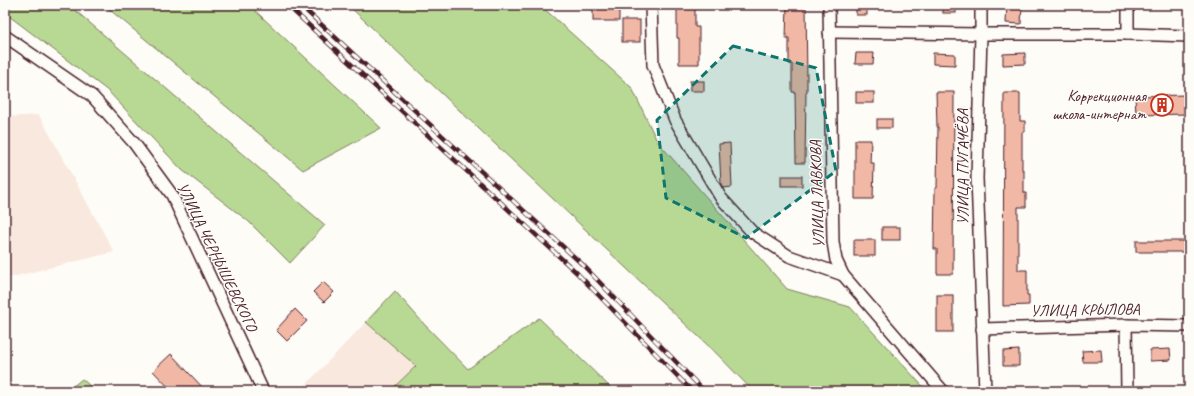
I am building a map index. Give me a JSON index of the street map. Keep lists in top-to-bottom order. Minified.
{"streets":{"street":["УЛИЦА ПУГАЧЁВА","УЛИЦА ЛАВКОВА","УЛИЦА ЧЕРНЫШЕВСКОГО","УЛИЦА КРЫЛОВА"]},"crossings":[["УЛИЦА ПУГАЧЁВА","УЛИЦА КРЫЛОВА"]],"places":{"building":["Коррекционная школа-интернат"]}}
